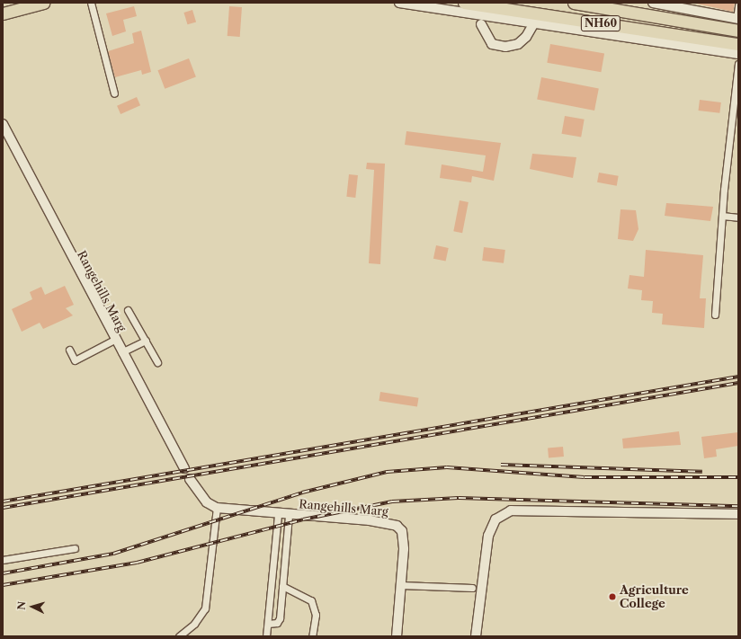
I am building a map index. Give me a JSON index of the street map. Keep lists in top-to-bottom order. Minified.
{"streets":{"highway":["NH60"],"main road":["Rangehills Marg"]},"places":["Agriculture College"],"north":"left"}
